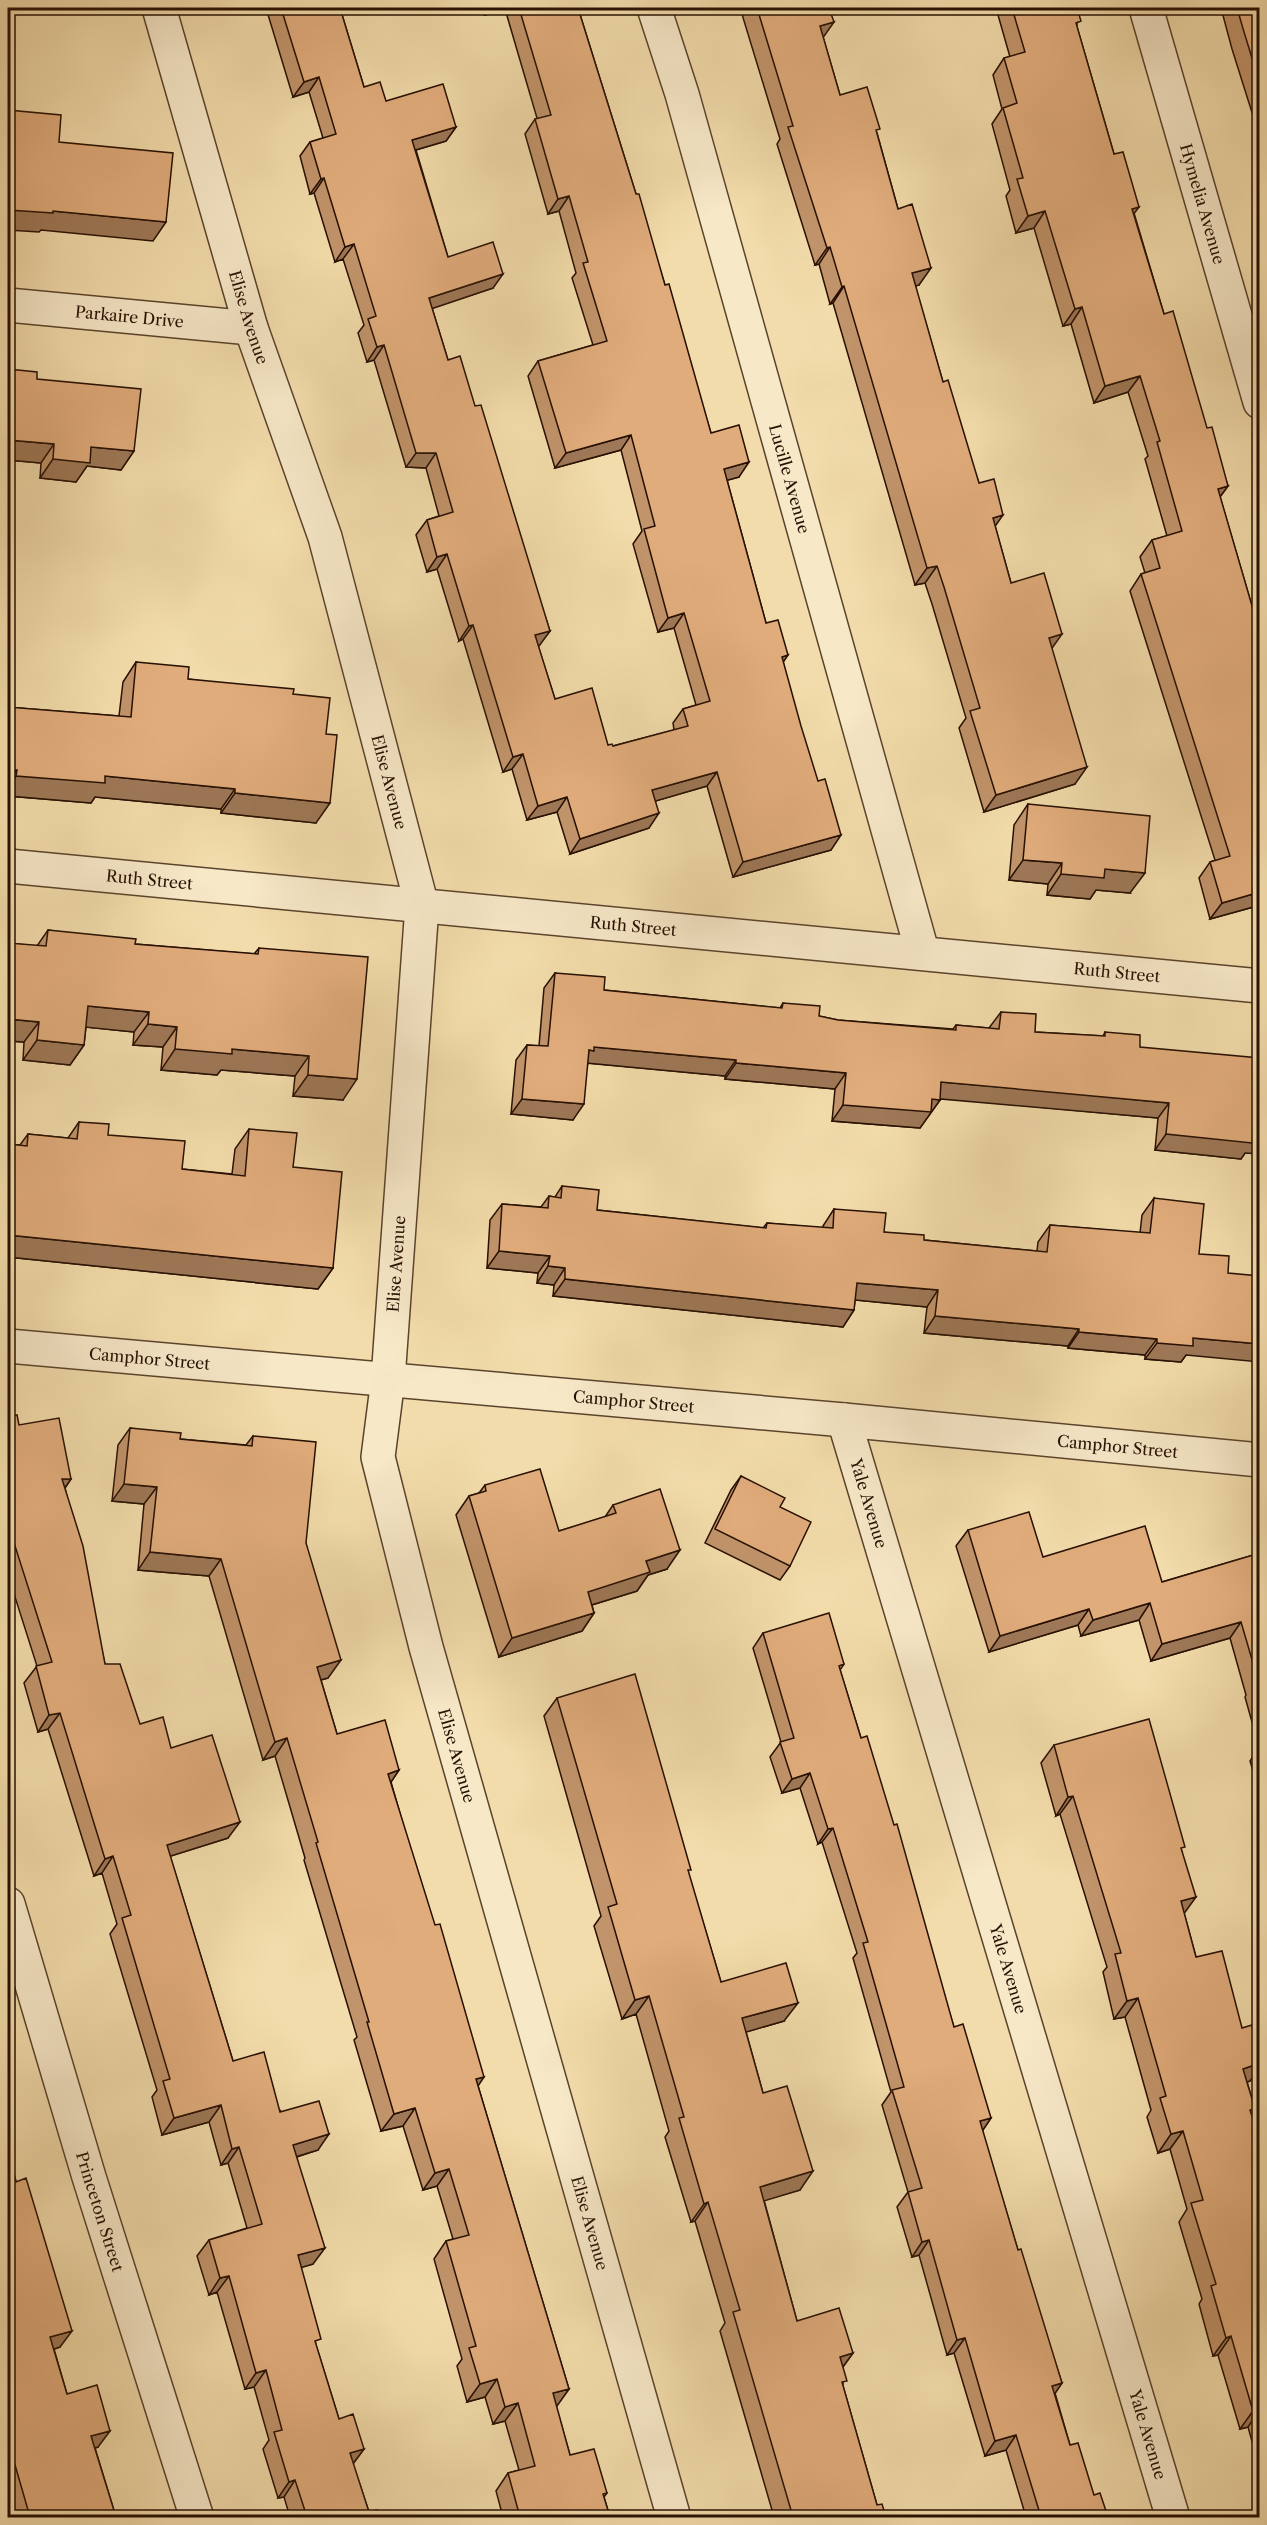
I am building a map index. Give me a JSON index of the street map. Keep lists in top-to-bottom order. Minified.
{"streets":{"street":["Hymelia Avenue","Parkaire Drive","Elise Avenue","Lucille Avenue","Ruth Street","Camphor Street","Yale Avenue","Princeton Street"]},"crossings":[["Parkaire Drive","Elise Avenue"],["Elise Avenue","Ruth Street"],["Elise Avenue","Camphor Street"],["Lucille Avenue","Ruth Street"],["Camphor Street","Yale Avenue"]]}
